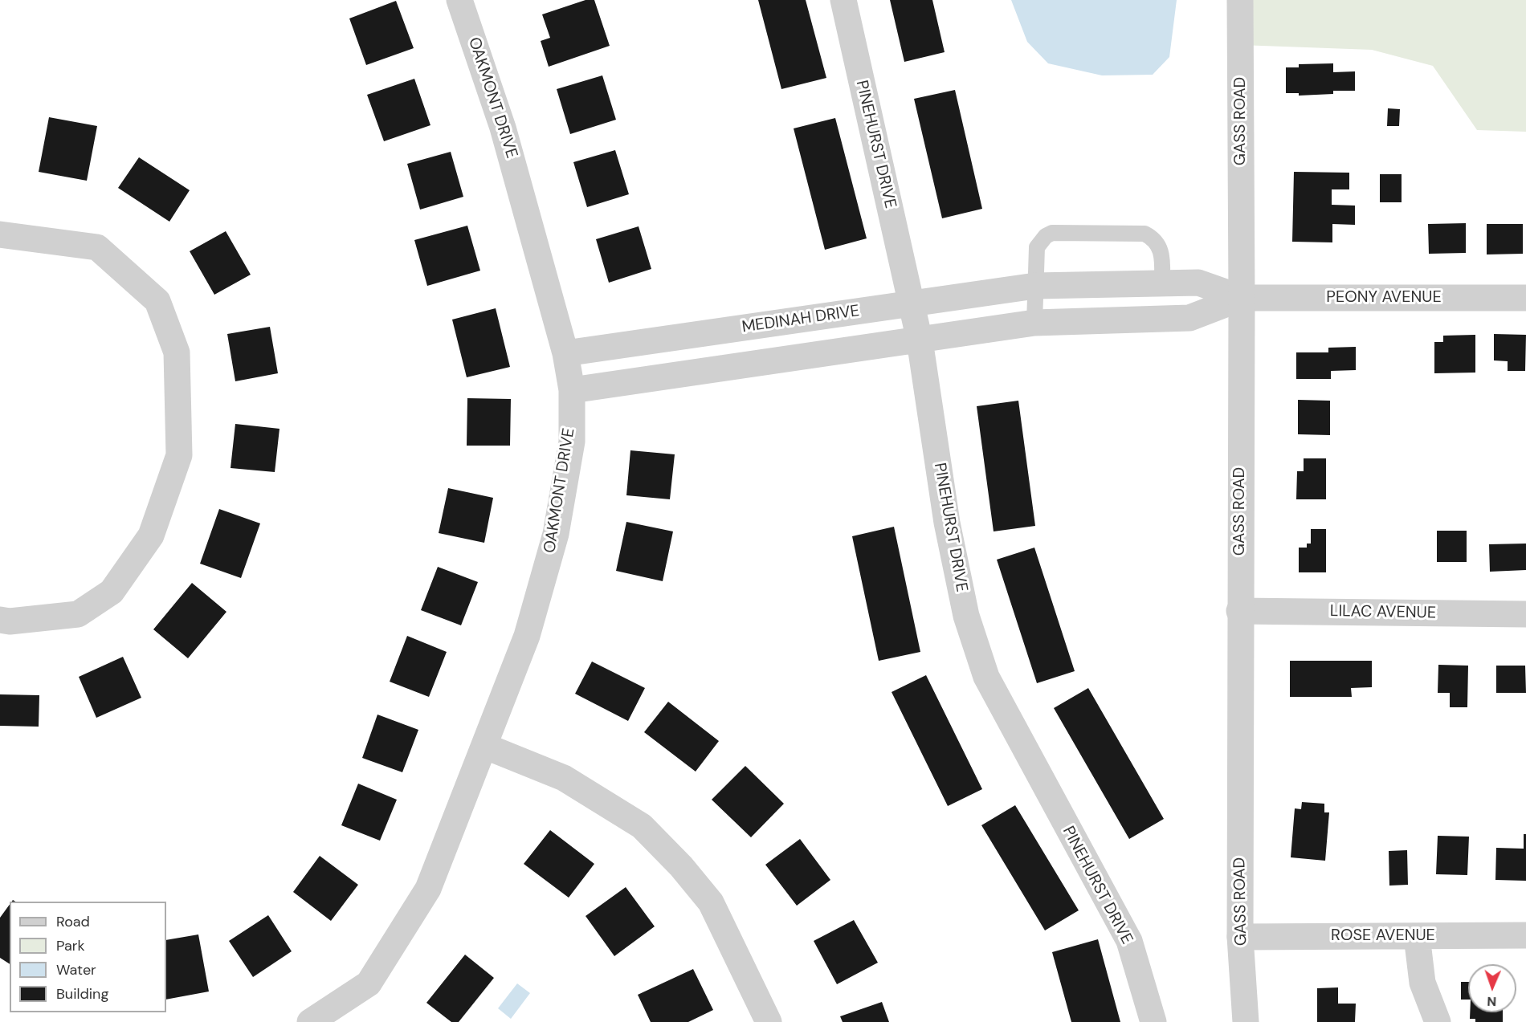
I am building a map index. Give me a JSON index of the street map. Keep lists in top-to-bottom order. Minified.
{"streets":{"street":["OAKMONT DRIVE","GASS ROAD","PINEHURST DRIVE","PEONY AVENUE","MEDINAH DRIVE","LILAC AVENUE","ROSE AVENUE"]},"crossings":[["OAKMONT DRIVE","MEDINAH DRIVE"],["GASS ROAD","PEONY AVENUE"],["GASS ROAD","MEDINAH DRIVE"],["GASS ROAD","LILAC AVENUE"],["GASS ROAD","ROSE AVENUE"],["PINEHURST DRIVE","MEDINAH DRIVE"],["PEONY AVENUE","MEDINAH DRIVE"]],"legend":["Road","Park","Water","Building"],"north":"bottom"}
